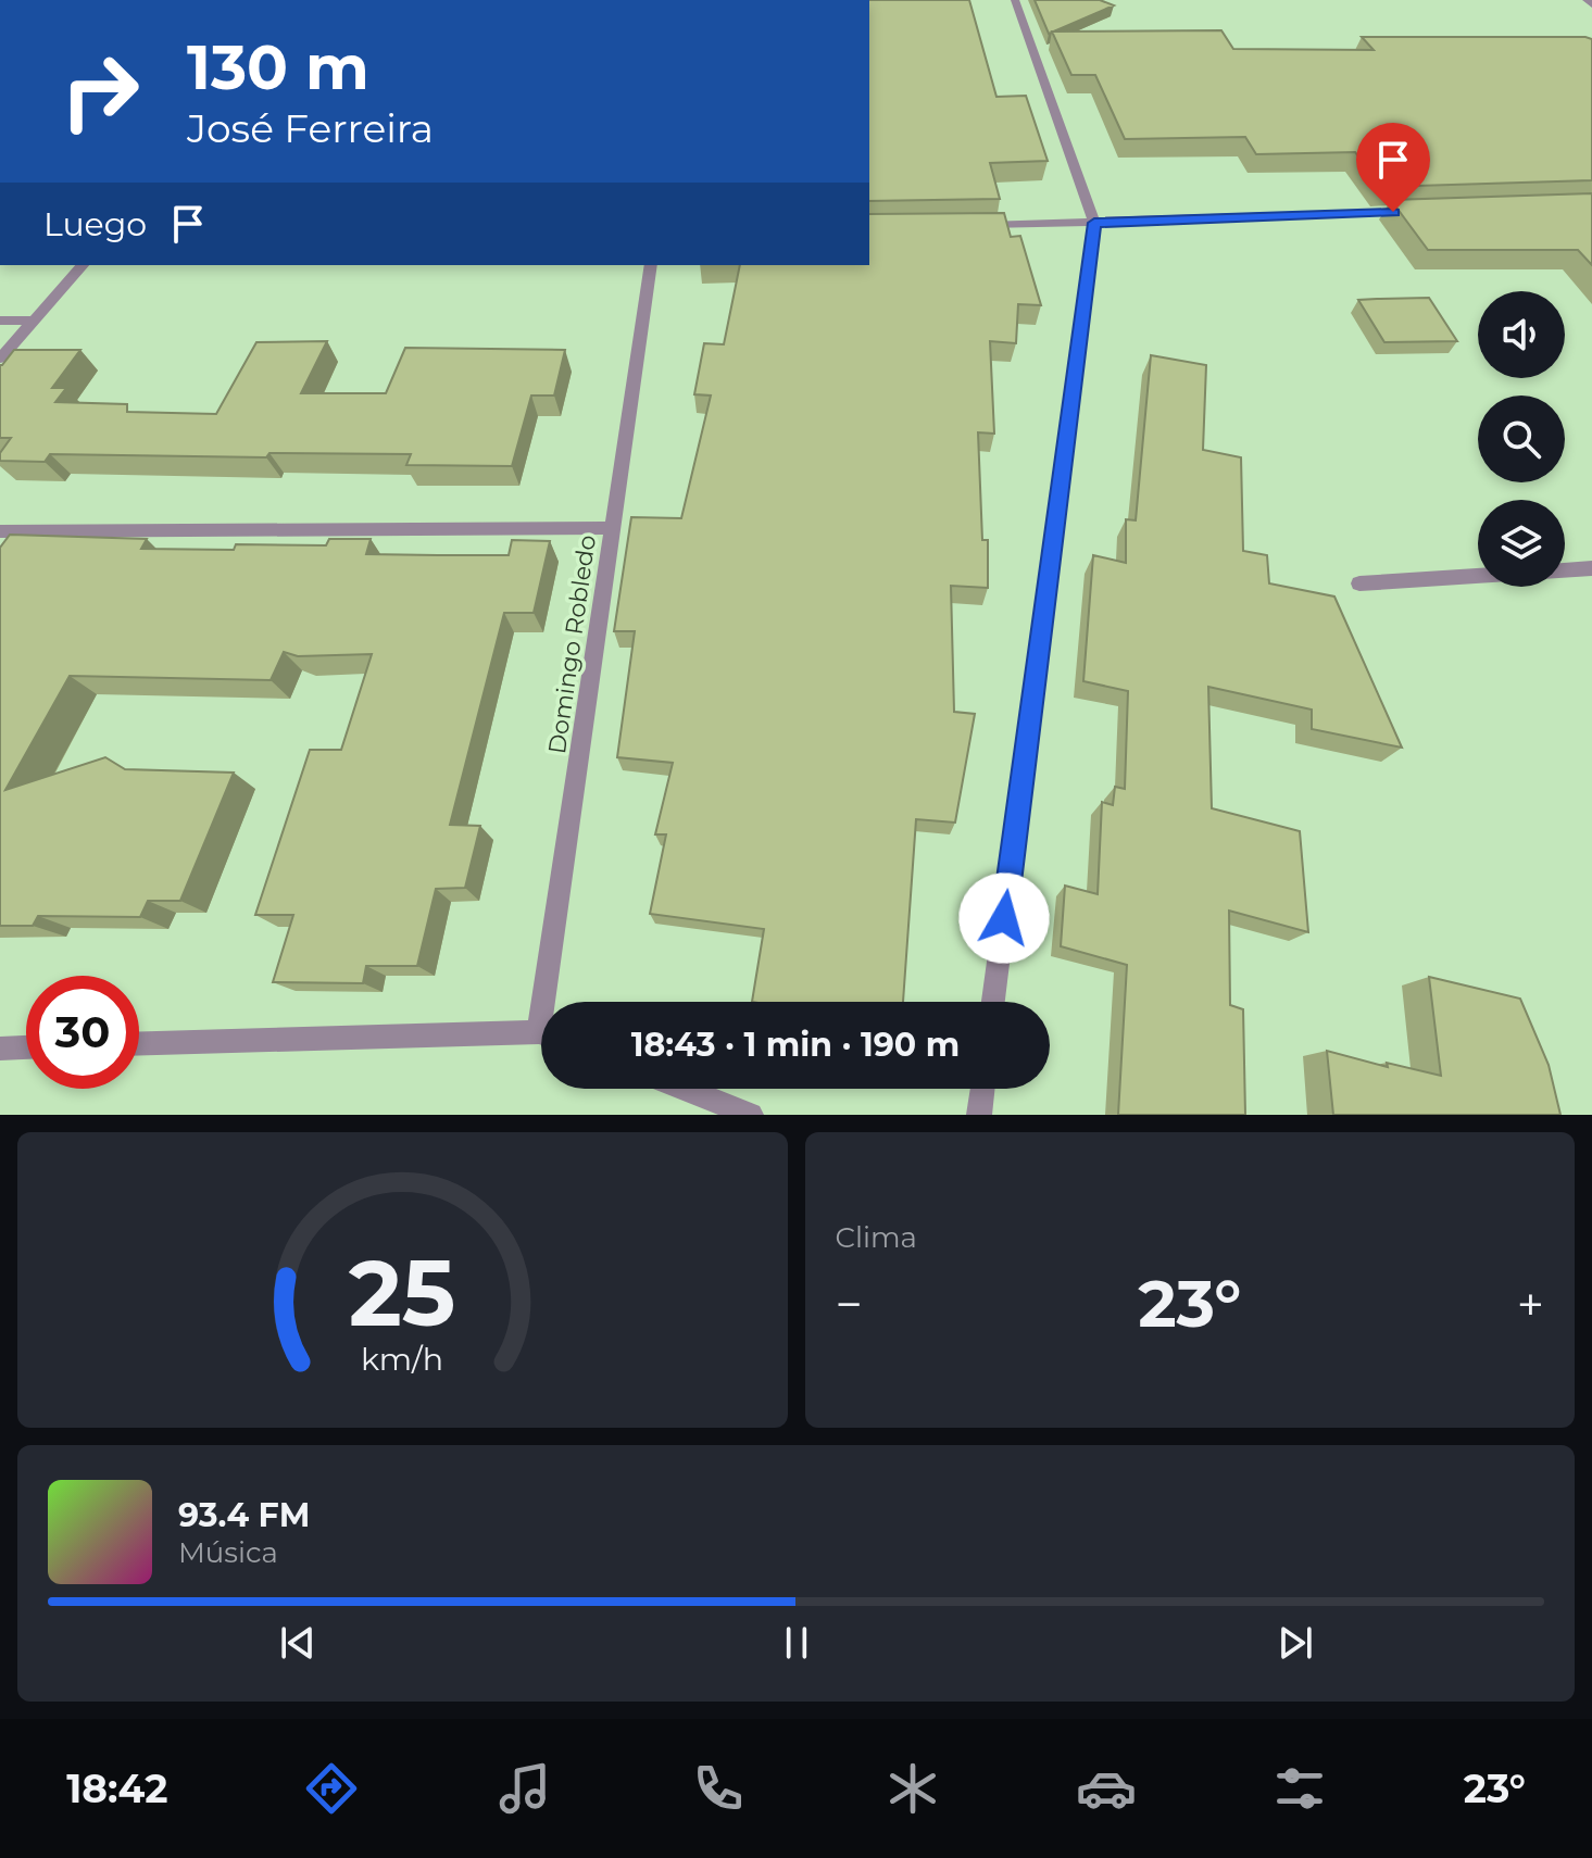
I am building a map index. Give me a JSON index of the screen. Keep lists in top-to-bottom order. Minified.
{"streets":{"street":["Domingo Robledo"]},"page":{"turn":["130 m","José Ferreira"],"then":"Luego","limit":"30","trip":"18:43 · 1 min · 190 m","tile":"Clima","heat":["−","23°","+"],"song":["93.4 FM","Música"],"tabs":["18:42","23°"],"gauge":["25","km/h"]}}
